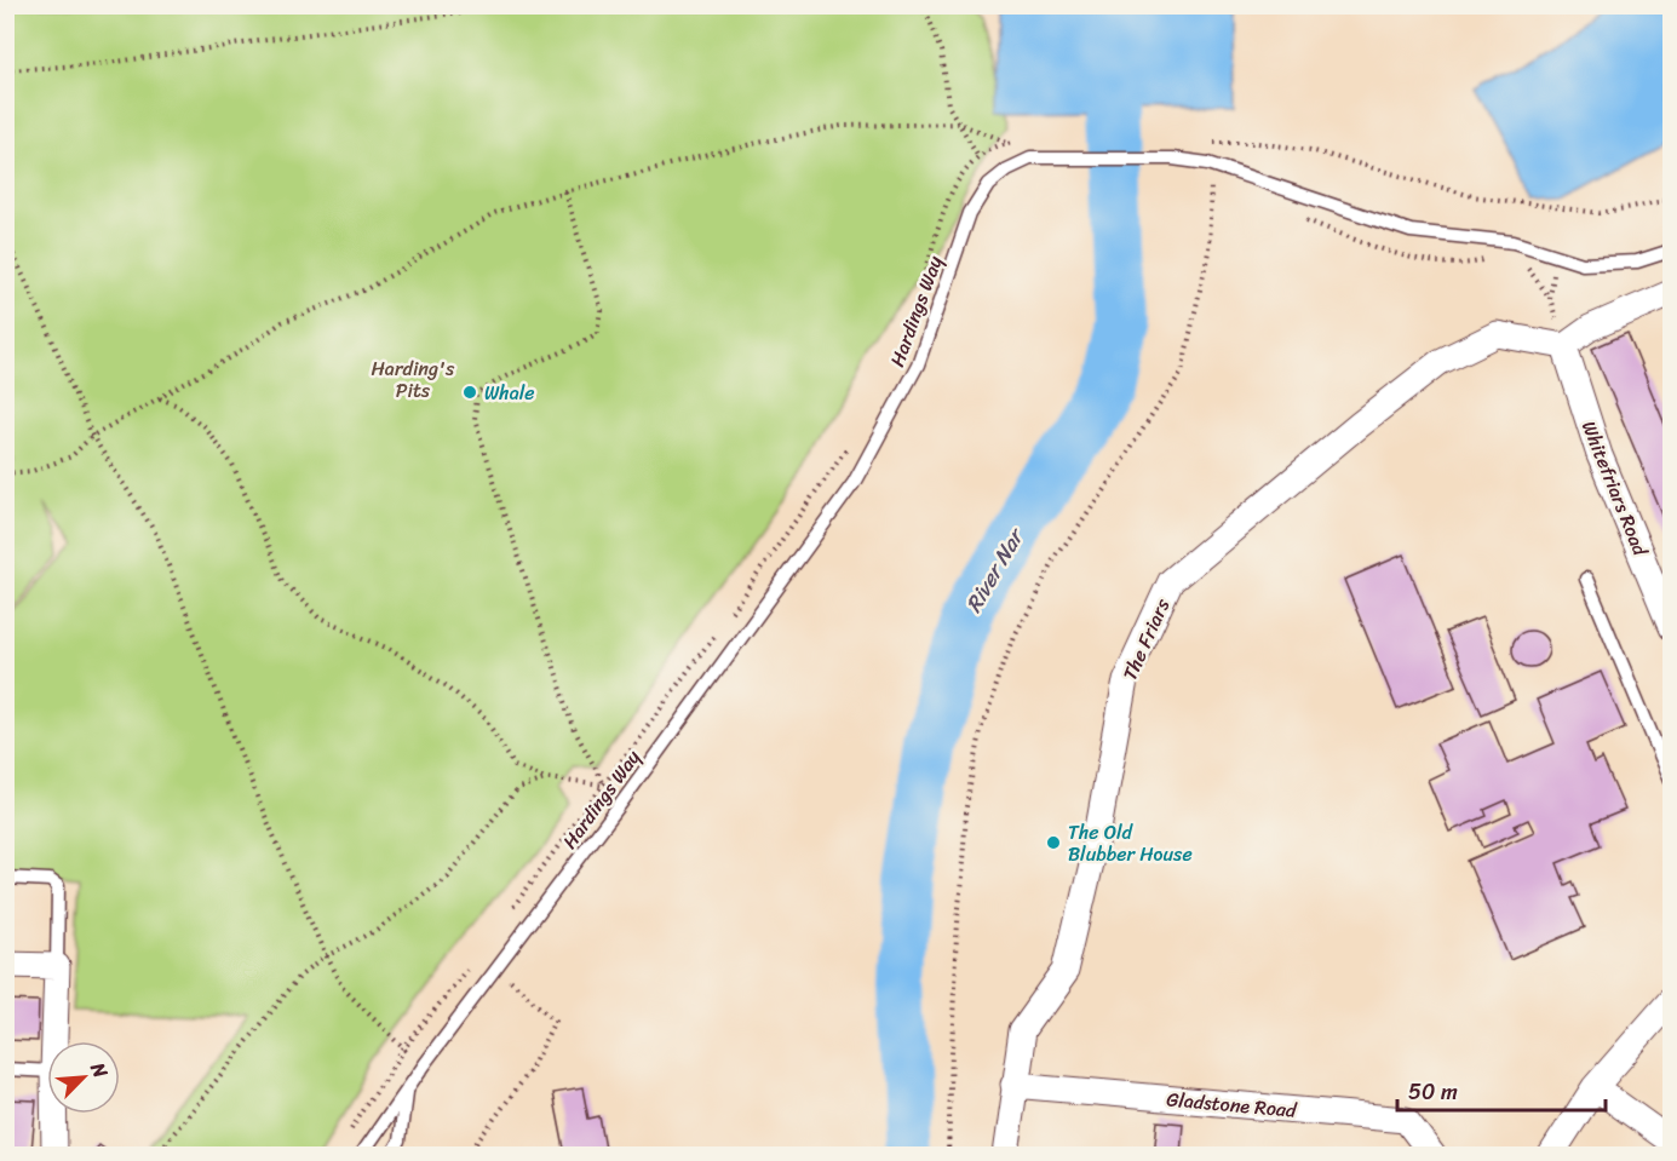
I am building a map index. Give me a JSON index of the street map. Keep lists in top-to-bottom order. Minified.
{"streets":{"street":["Whitefriars Road","The Friars","Gladstone Road"],"lane":["Hardings Way"]},"crossings":[["Whitefriars Road","The Friars"],["The Friars","Gladstone Road"]],"water":["River Nar"],"parks":["Harding's Pits"],"places":["Whale","The Old Blubber House"],"scale_bar":"50 m","north":"top right"}
